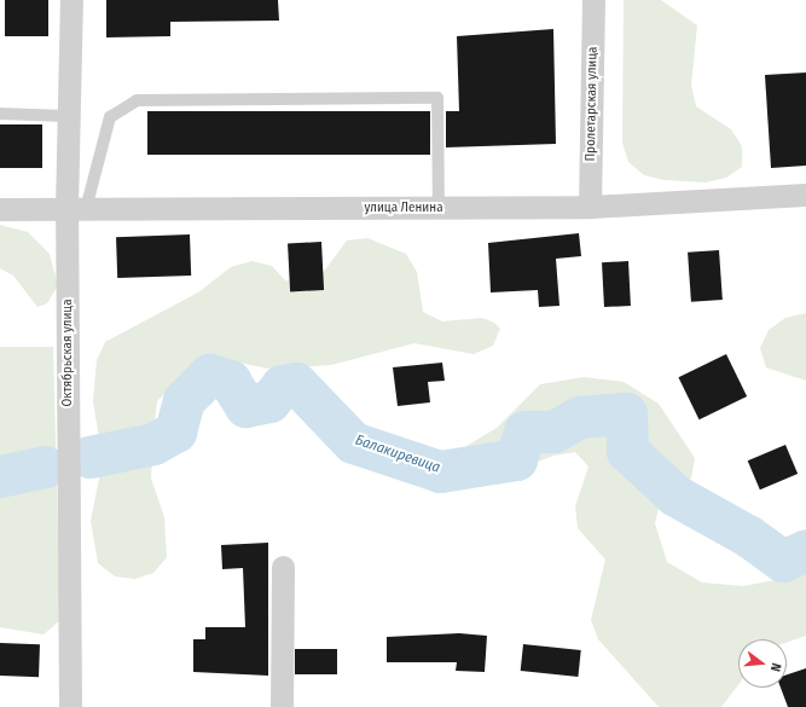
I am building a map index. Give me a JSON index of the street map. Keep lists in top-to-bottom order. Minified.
{"streets":{"street":["Пролетарская улица","улица Ленина","Октябрьская улица"]},"crossings":[["Пролетарская улица","улица Ленина"],["улица Ленина","Октябрьская улица"]],"water":["Балакиревица"],"north":"right"}
